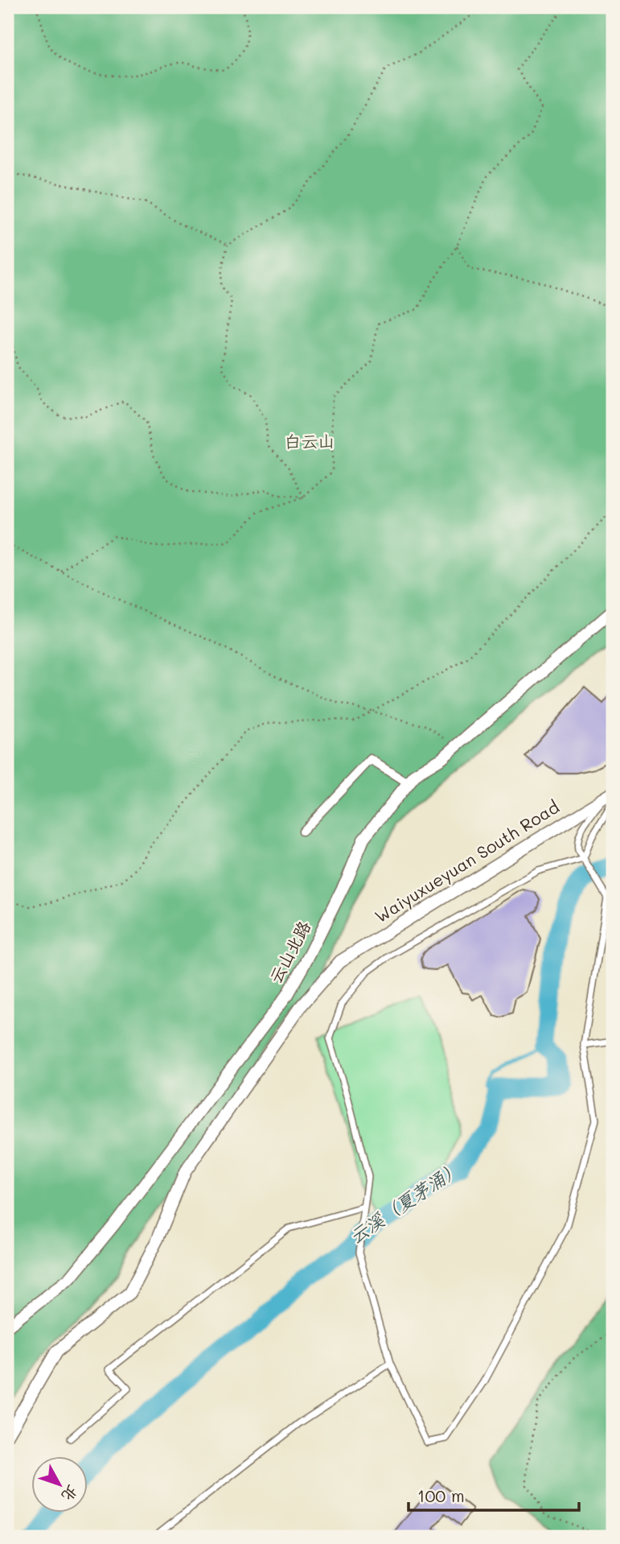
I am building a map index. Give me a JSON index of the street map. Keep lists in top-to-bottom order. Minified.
{"streets":{"street":["Waiyuxueyuan South Road","云山北路"]},"water":["云溪（夏茅涌）"],"parks":["白云山"],"scale_bar":"100 m","north":"bottom right"}
